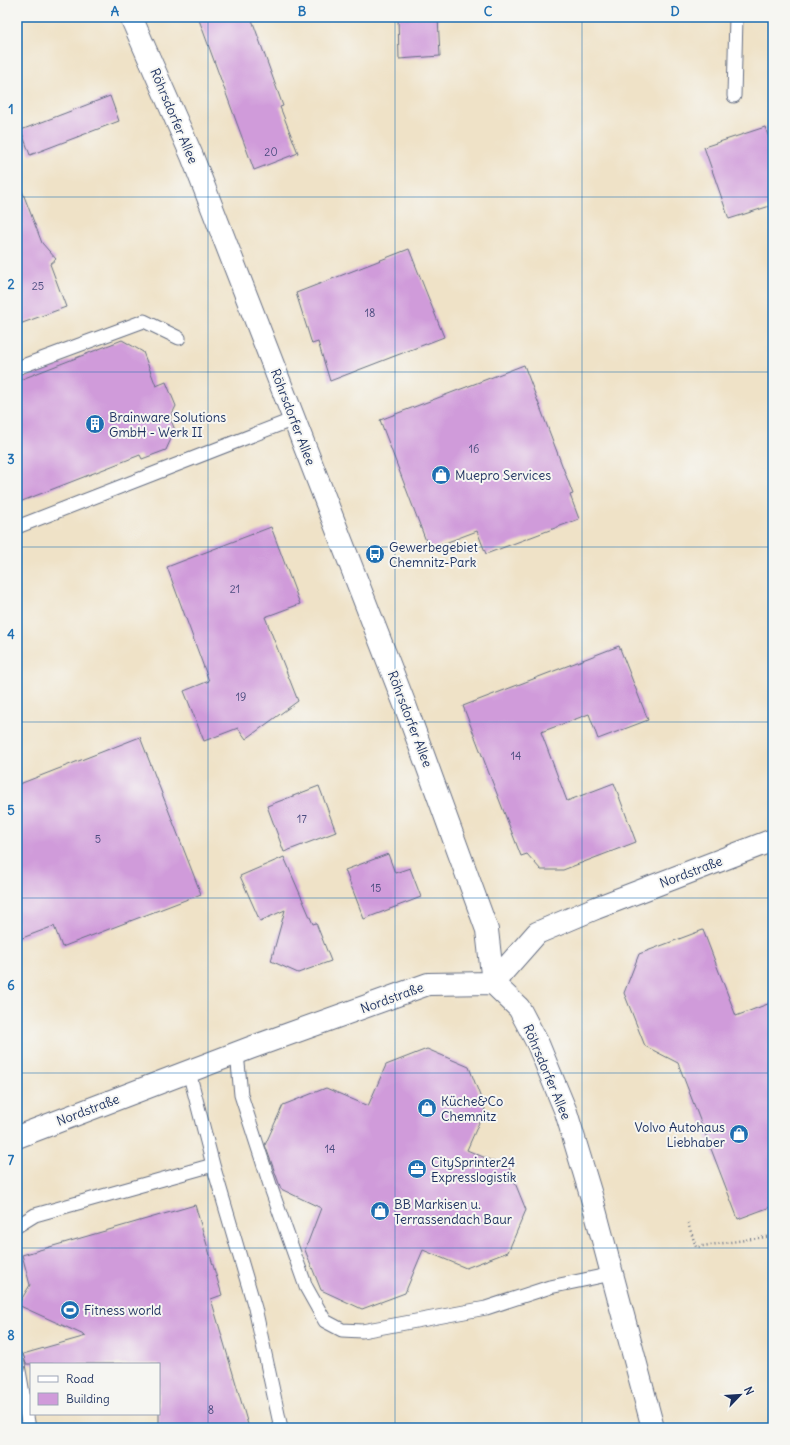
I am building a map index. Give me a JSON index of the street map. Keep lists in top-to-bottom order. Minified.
{"streets":{"street":["Röhrsdorfer Allee","Nordstraße"]},"crossings":[["Röhrsdorfer Allee","Nordstraße"]],"places":{"building":["Brainware Solutions GmbH - Werk II"],"shop":["Muepro Services","Küche&Co Chemnitz","Volvo Autohaus Liebhaber","BB Markisen u. Terrassendach Baur"],"bus stop":["Gewerbegebiet Chemnitz-Park"],"office":["CitySprinter24 Expresslogistik"],"sports":["Fitness world"]},"house_numbers":["20","25","18","16","21","19","14","17","5","15","14","8"],"legend":["Road","Building"],"north":"top right","grid":{"columns":["A","B","C","D"],"rows":["1","2","3","4","5","6","7","8"]}}
